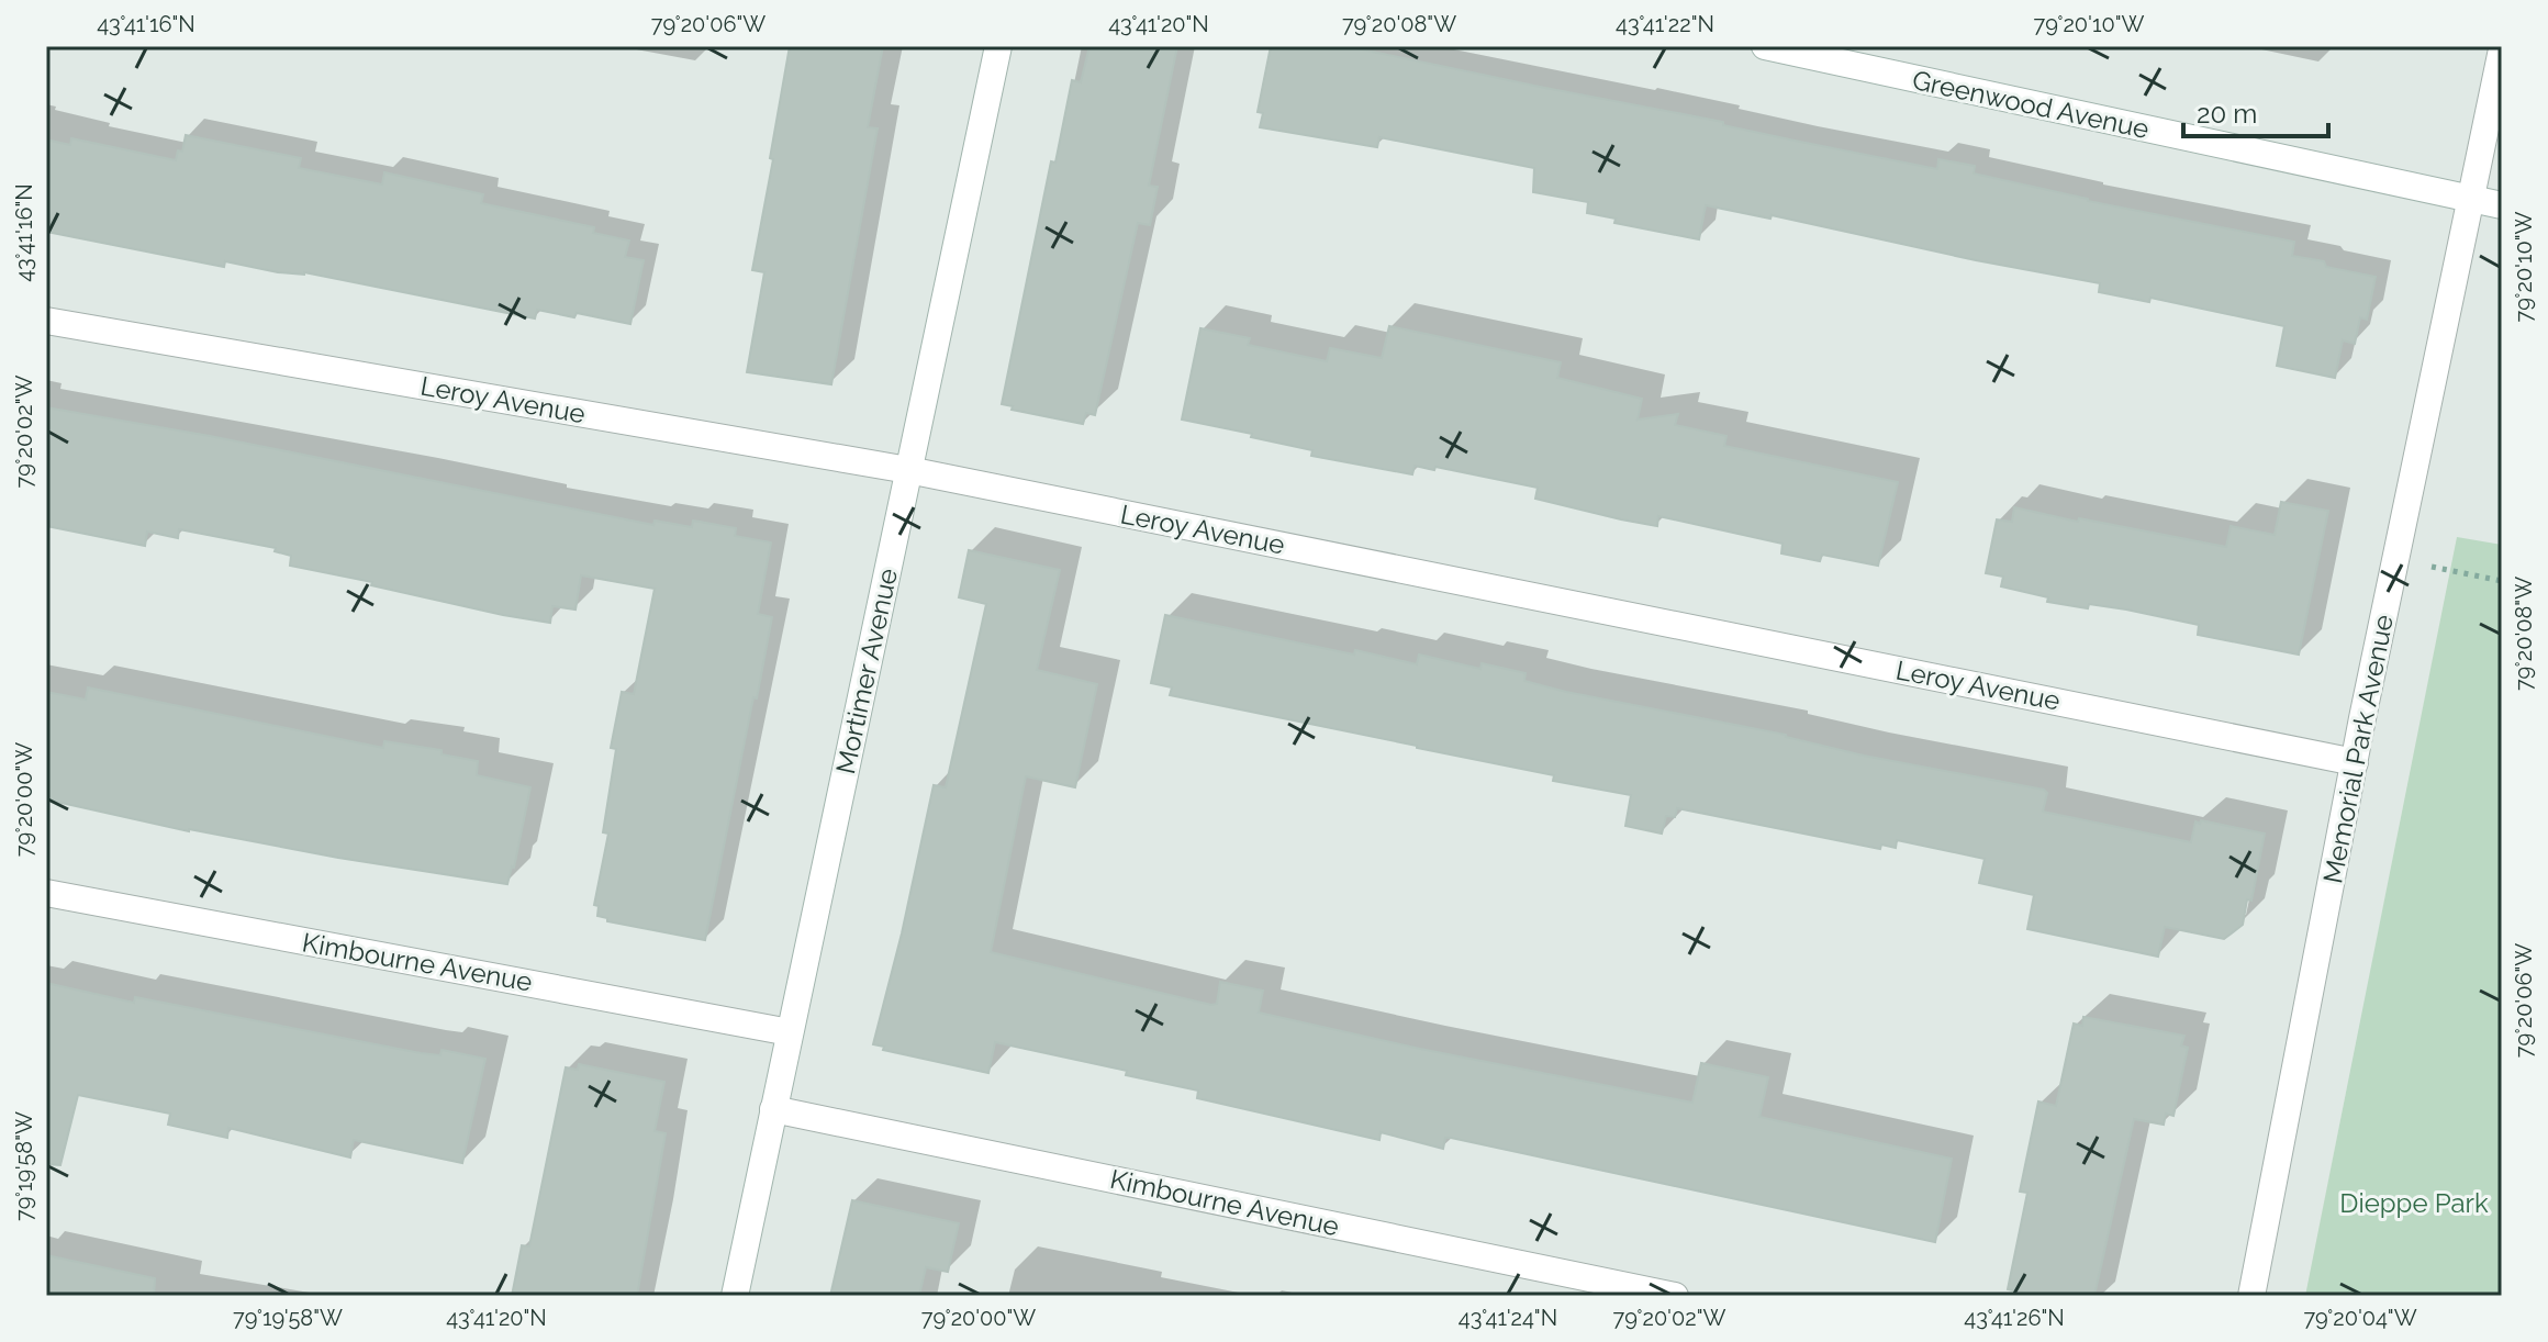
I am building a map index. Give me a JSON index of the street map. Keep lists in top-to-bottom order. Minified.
{"streets":{"street":["Greenwood Avenue","Leroy Avenue","Mortimer Avenue","Memorial Park Avenue","Kimbourne Avenue"]},"crossings":[["Greenwood Avenue","Memorial Park Avenue"],["Leroy Avenue","Mortimer Avenue"],["Leroy Avenue","Memorial Park Avenue"],["Mortimer Avenue","Kimbourne Avenue"]],"parks":["Dieppe Park"],"scale_bar":"20 m","coordinates":["43°41'16\"N","79°20'06\"W","43°41'20\"N","79°20'08\"W","43°41'22\"N","79°20'10\"W","79°20'02\"W","79°20'00\"W","79°19'58\"W","43°41'24\"N","43°41'26\"N","79°20'04\"W"]}
